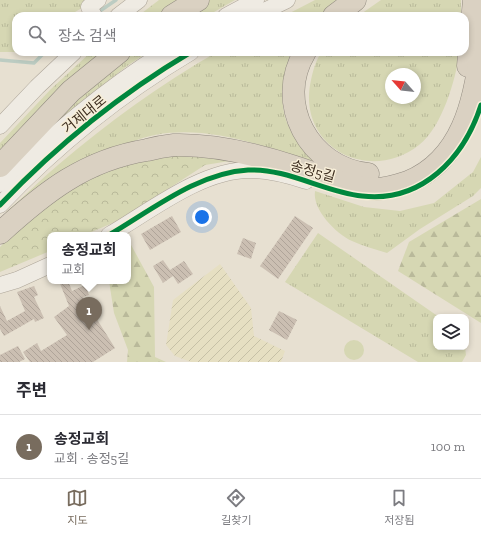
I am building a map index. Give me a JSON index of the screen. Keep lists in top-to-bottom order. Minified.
{"streets":{"street":["거제대로","송정5길"]},"north":"top left","page":{"search":"장소 검색","popup":["송정교회","교회"],"pins":"1","heading":"주변","list":[{"mark":"1","name":"송정교회","note":"교회 · 송정5길","value":"100 m"}],"nav":["지도","길찾기","저장됨"]}}
